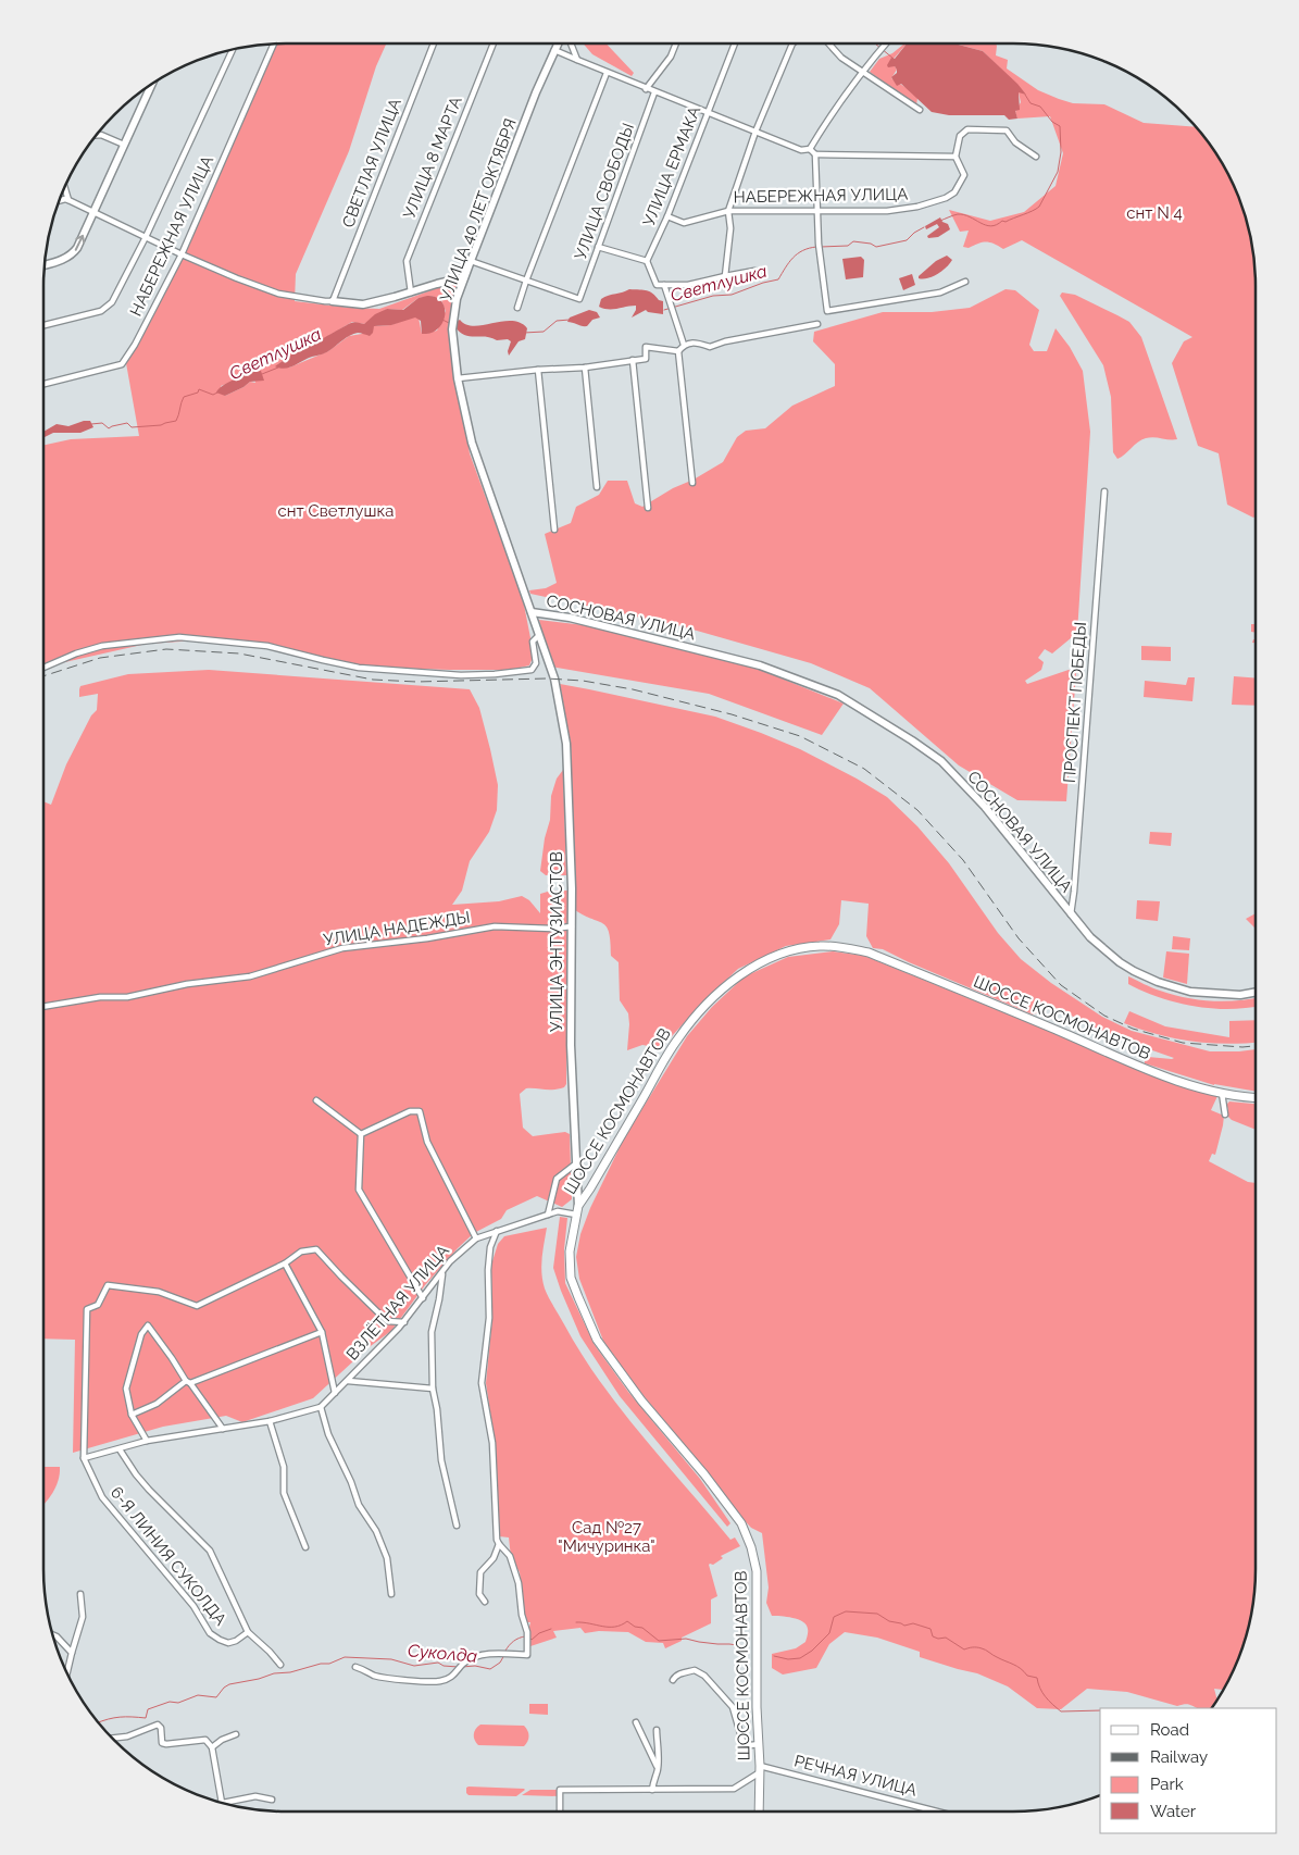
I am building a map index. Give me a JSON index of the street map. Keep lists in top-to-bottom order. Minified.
{"streets":{"main road":["ШОССЕ КОСМОНАВТОВ"],"street":["УЛИЦА 8 МАРТА","СВЕТЛАЯ УЛИЦА","УЛИЦА ЕРМАКА","УЛИЦА СВОБОДЫ","НАБЕРЕЖНАЯ УЛИЦА","УЛИЦА 40 ЛЕТ ОКТЯБРЯ","СОСНОВАЯ УЛИЦА","ПРОСПЕКТ ПОБЕДЫ","УЛИЦА НАДЕЖДЫ","УЛИЦА ЭНТУЗИАСТОВ","ВЗЛЁТНАЯ УЛИЦА","6-Я ЛИНИЯ СУКОЛДА","РЕЧНАЯ УЛИЦА"]},"crossings":[["УЛИЦА ЕРМАКА","НАБЕРЕЖНАЯ УЛИЦА"],["УЛИЦА 40 ЛЕТ ОКТЯБРЯ","СОСНОВАЯ УЛИЦА"],["УЛИЦА 40 ЛЕТ ОКТЯБРЯ","УЛИЦА ЭНТУЗИАСТОВ"],["СОСНОВАЯ УЛИЦА","ПРОСПЕКТ ПОБЕДЫ"],["УЛИЦА НАДЕЖДЫ","УЛИЦА ЭНТУЗИАСТОВ"],["УЛИЦА ЭНТУЗИАСТОВ","ШОССЕ КОСМОНАВТОВ"],["ШОССЕ КОСМОНАВТОВ","ВЗЛЁТНАЯ УЛИЦА"],["ШОССЕ КОСМОНАВТОВ","РЕЧНАЯ УЛИЦА"],["ВЗЛЁТНАЯ УЛИЦА","6-Я ЛИНИЯ СУКОЛДА"]],"water":["Светлушка","Суколда"],"parks":["снт N 4","снт Светлушка","Сад №27 \"Мичуринка\""],"legend":["Road","Railway","Park","Water"]}
